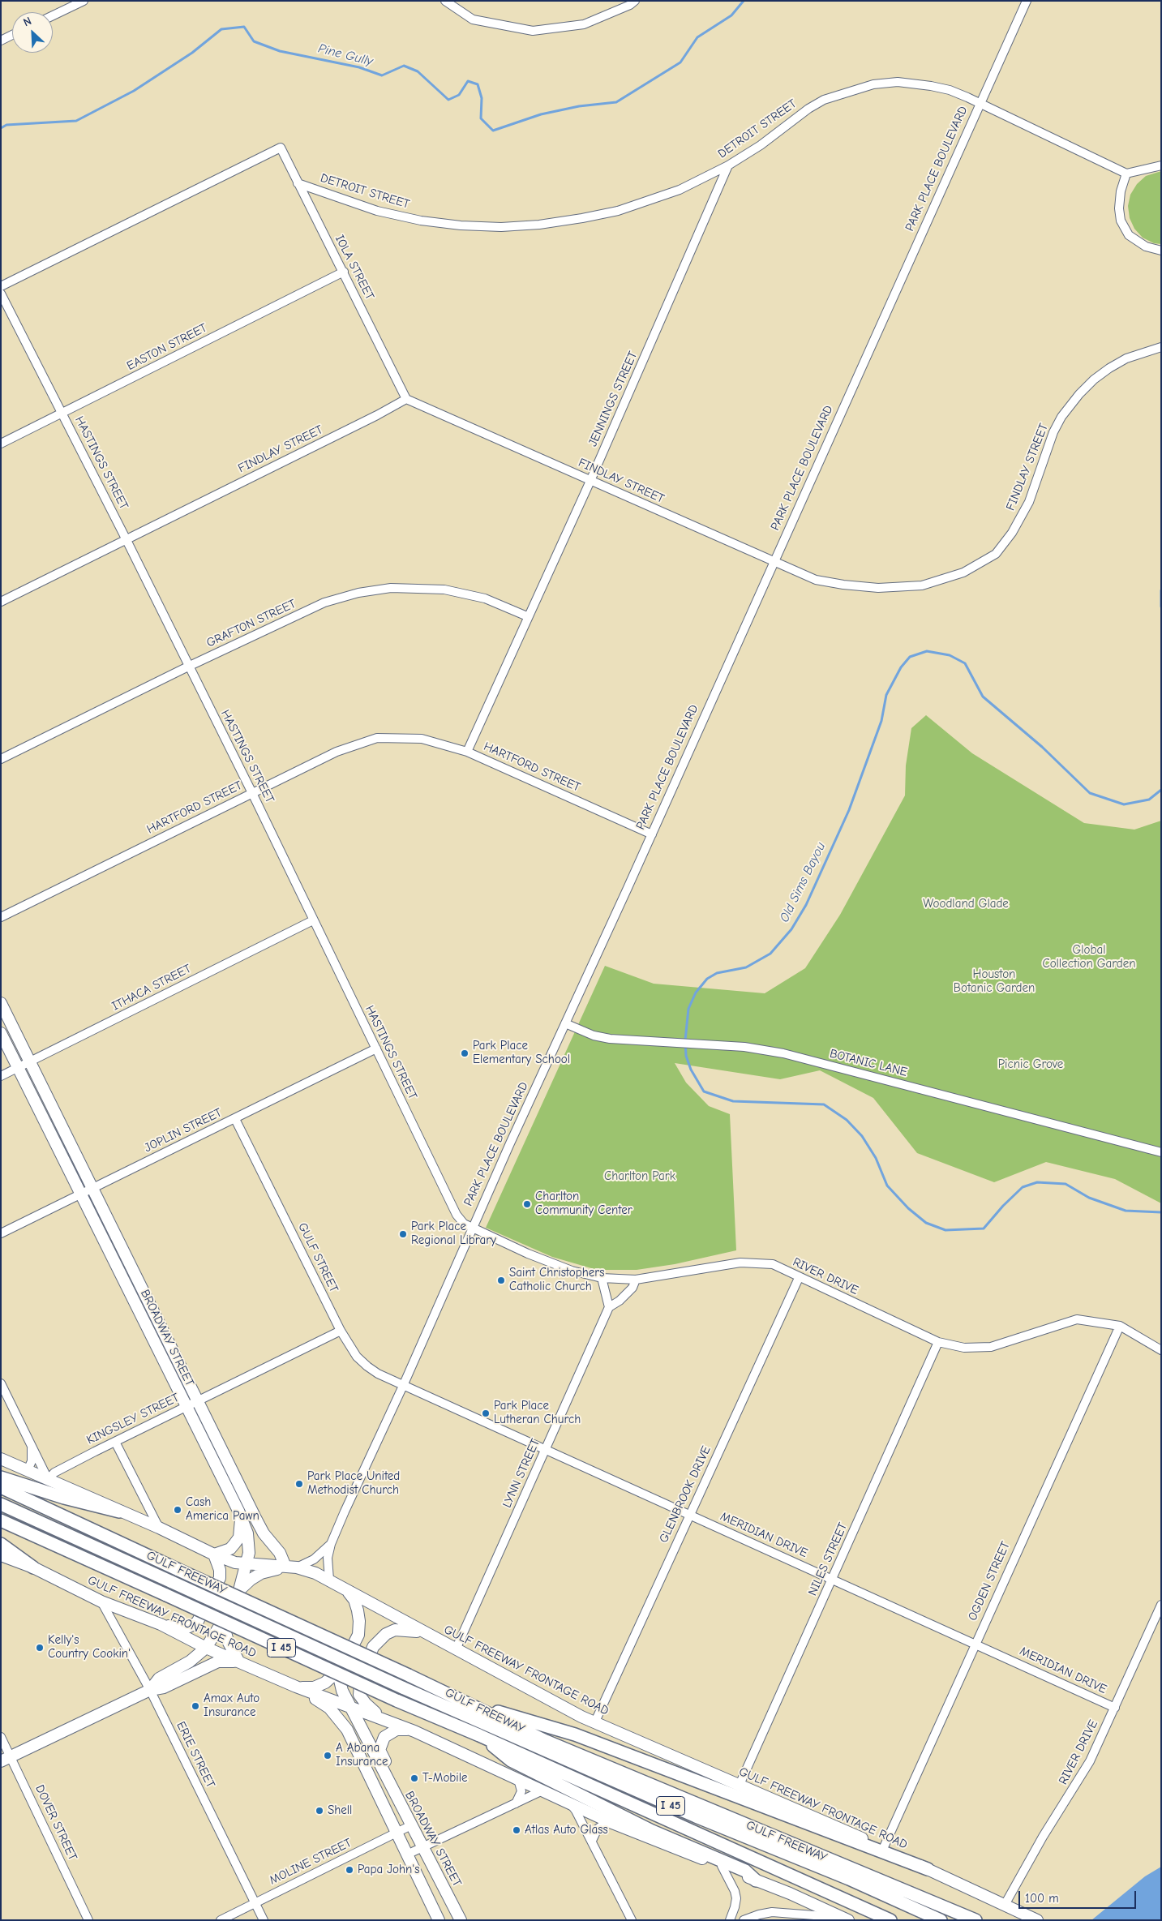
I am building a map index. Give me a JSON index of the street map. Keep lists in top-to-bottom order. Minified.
{"streets":{"highway":["GULF FREEWAY","I 45"],"main road":["BROADWAY STREET","GULF FREEWAY FRONTAGE ROAD"],"street":["DETROIT STREET","PARK PLACE BOULEVARD","IOLA STREET","EASTON STREET","JENNINGS STREET","FINDLAY STREET","HASTINGS STREET","GRAFTON STREET","HARTFORD STREET","ITHACA STREET","BOTANIC LANE","JOPLIN STREET","GULF STREET","RIVER DRIVE","KINGSLEY STREET","LYNN STREET","GLENBROOK DRIVE","MERIDIAN DRIVE","NILES STREET","OGDEN STREET","ERIE STREET","DOVER STREET","MOLINE STREET"]},"crossings":[["DETROIT STREET","PARK PLACE BOULEVARD"],["DETROIT STREET","IOLA STREET"],["DETROIT STREET","JENNINGS STREET"],["PARK PLACE BOULEVARD","FINDLAY STREET"],["PARK PLACE BOULEVARD","HASTINGS STREET"],["PARK PLACE BOULEVARD","HARTFORD STREET"],["PARK PLACE BOULEVARD","BOTANIC LANE"],["PARK PLACE BOULEVARD","GULF STREET"],["PARK PLACE BOULEVARD","RIVER DRIVE"],["PARK PLACE BOULEVARD","BROADWAY STREET"],["PARK PLACE BOULEVARD","MERIDIAN DRIVE"],["PARK PLACE BOULEVARD","GULF FREEWAY FRONTAGE ROAD"],["IOLA STREET","EASTON STREET"],["IOLA STREET","FINDLAY STREET"],["EASTON STREET","HASTINGS STREET"],["JENNINGS STREET","FINDLAY STREET"],["JENNINGS STREET","GRAFTON STREET"],["JENNINGS STREET","HARTFORD STREET"],["FINDLAY STREET","HASTINGS STREET"],["HASTINGS STREET","GRAFTON STREET"],["HASTINGS STREET","HARTFORD STREET"],["HASTINGS STREET","ITHACA STREET"],["HASTINGS STREET","JOPLIN STREET"],["HASTINGS STREET","RIVER DRIVE"],["ITHACA STREET","BROADWAY STREET"],["JOPLIN STREET","GULF STREET"],["JOPLIN STREET","BROADWAY STREET"],["GULF STREET","KINGSLEY STREET"],["GULF STREET","MERIDIAN DRIVE"],["RIVER DRIVE","LYNN STREET"],["RIVER DRIVE","GLENBROOK DRIVE"],["RIVER DRIVE","MERIDIAN DRIVE"],["RIVER DRIVE","NILES STREET"],["RIVER DRIVE","OGDEN STREET"],["RIVER DRIVE","GULF FREEWAY FRONTAGE ROAD"],["BROADWAY STREET","KINGSLEY STREET"],["BROADWAY STREET","GULF FREEWAY FRONTAGE ROAD"],["BROADWAY STREET","MOLINE STREET"],["KINGSLEY STREET","GULF FREEWAY FRONTAGE ROAD"],["LYNN STREET","MERIDIAN DRIVE"],["LYNN STREET","GULF FREEWAY FRONTAGE ROAD"],["GLENBROOK DRIVE","MERIDIAN DRIVE"],["GLENBROOK DRIVE","GULF FREEWAY FRONTAGE ROAD"],["MERIDIAN DRIVE","NILES STREET"],["MERIDIAN DRIVE","OGDEN STREET"],["NILES STREET","GULF FREEWAY FRONTAGE ROAD"],["OGDEN STREET","GULF FREEWAY FRONTAGE ROAD"],["GULF FREEWAY FRONTAGE ROAD","ERIE STREET"],["ERIE STREET","MOLINE STREET"]],"water":["Pine Gully","Old Sims Bayou"],"parks":["Woodland Glade","Global Collection Garden","Houston Botanic Garden","Picnic Grove","Charlton Park"],"places":["Park Place Elementary School","Charlton Community Center","Park Place Regional Library","Saint Christophers Catholic Church","Park Place Lutheran Church","Park Place United Methodist Church","Cash America Pawn","Kelly's Country Cookin'","Amax Auto Insurance","A Abana Insurance","T-Mobile","Shell","Atlas Auto Glass","Papa John's"],"scale_bar":"100 m","north":"top left"}
